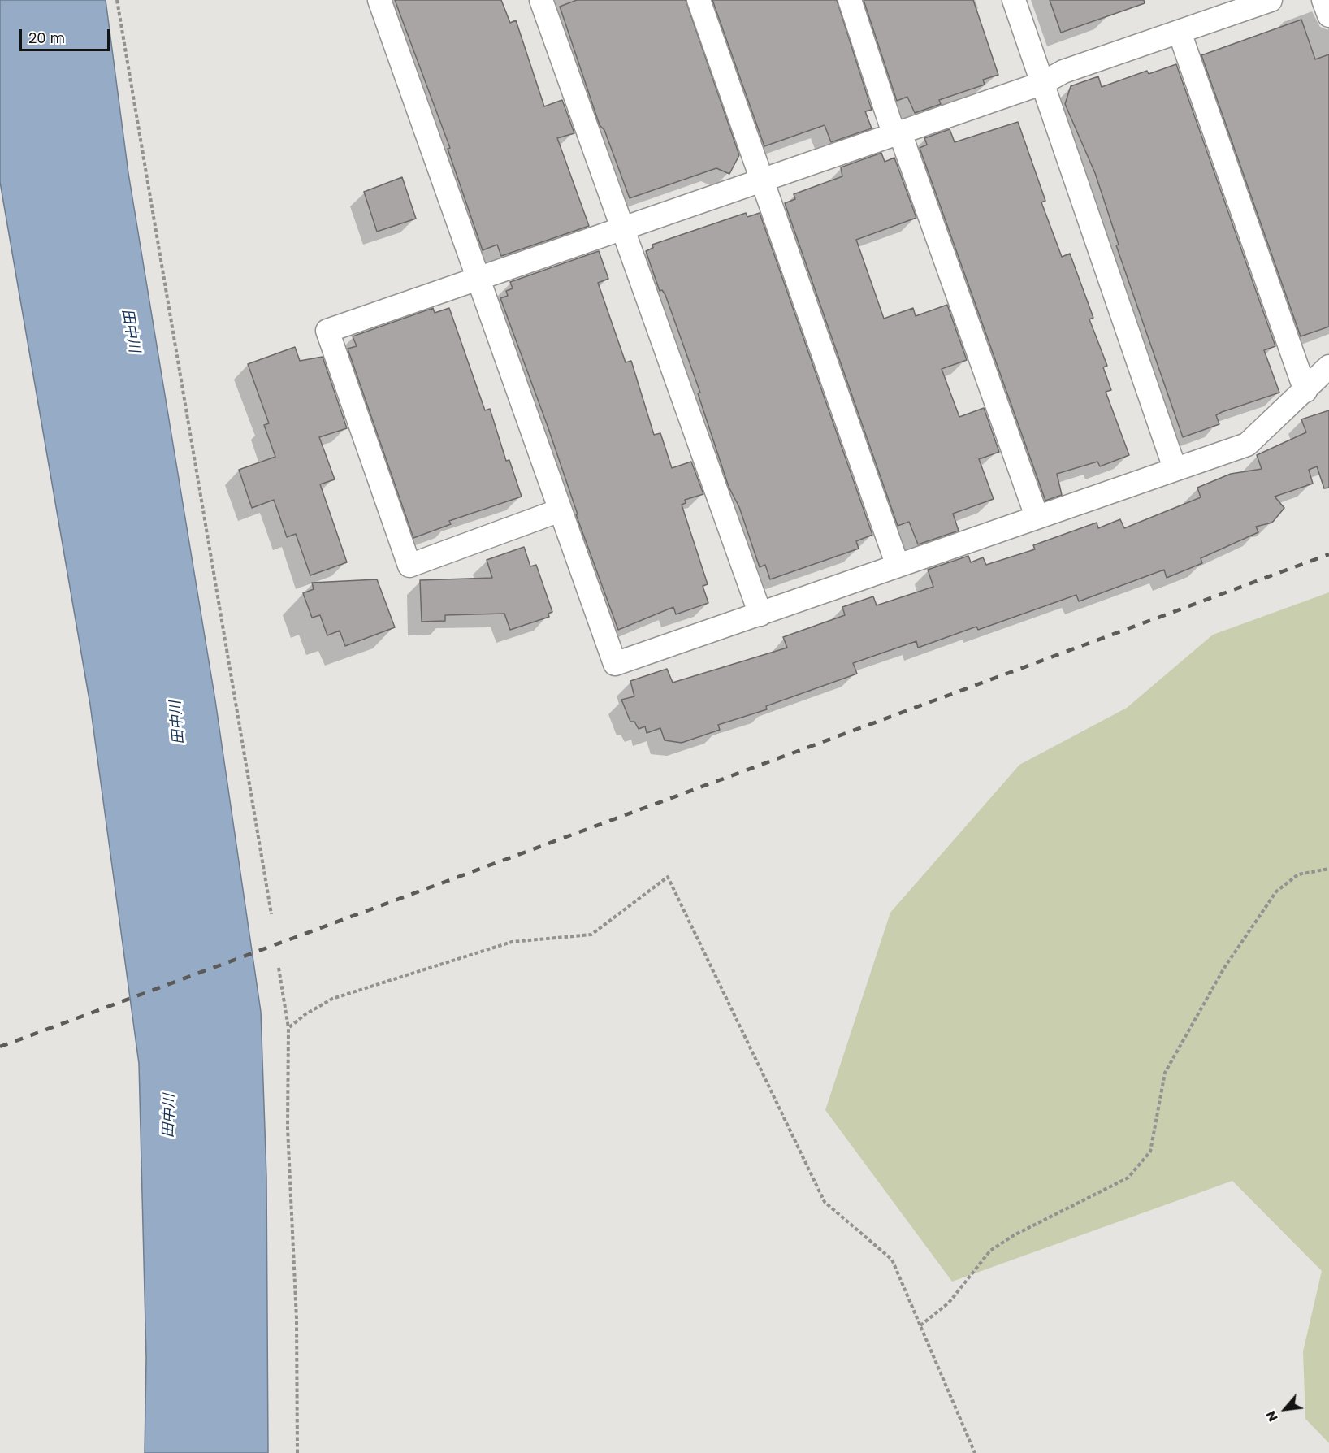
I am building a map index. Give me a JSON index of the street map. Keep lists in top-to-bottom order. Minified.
{"water":["田中川"],"scale_bar":"20 m","north":"bottom left"}
